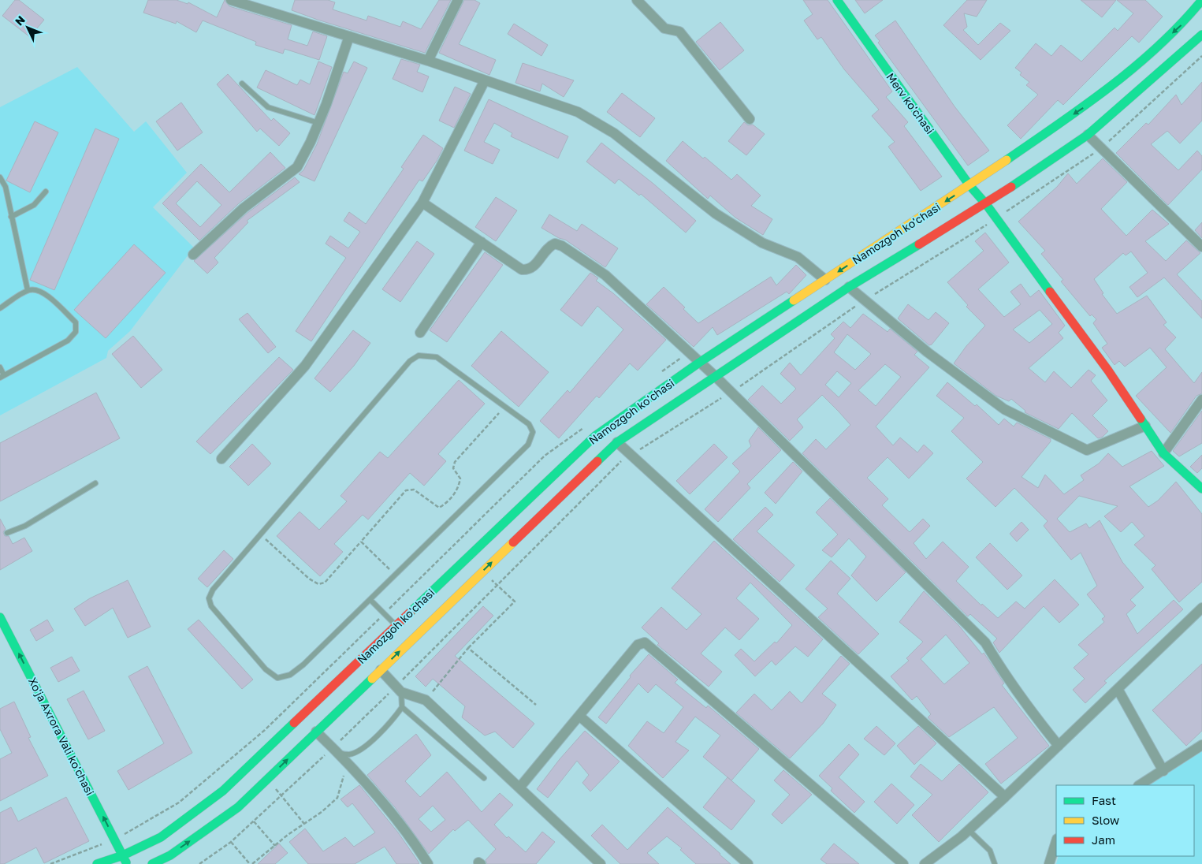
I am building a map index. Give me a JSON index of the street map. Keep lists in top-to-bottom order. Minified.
{"streets":{"main road":["Merv ko'chasi","Namozgoh ko'chasi","Xo'ja Axrora Vali ko'chasi"]},"crossings":[["Merv ko'chasi","Namozgoh ko'chasi"],["Namozgoh ko'chasi","Xo'ja Axrora Vali ko'chasi"]],"one_way":["Xo'ja Axrora Vali ko'chasi"],"legend":["Fast","Slow","Jam"],"north":"top left"}
